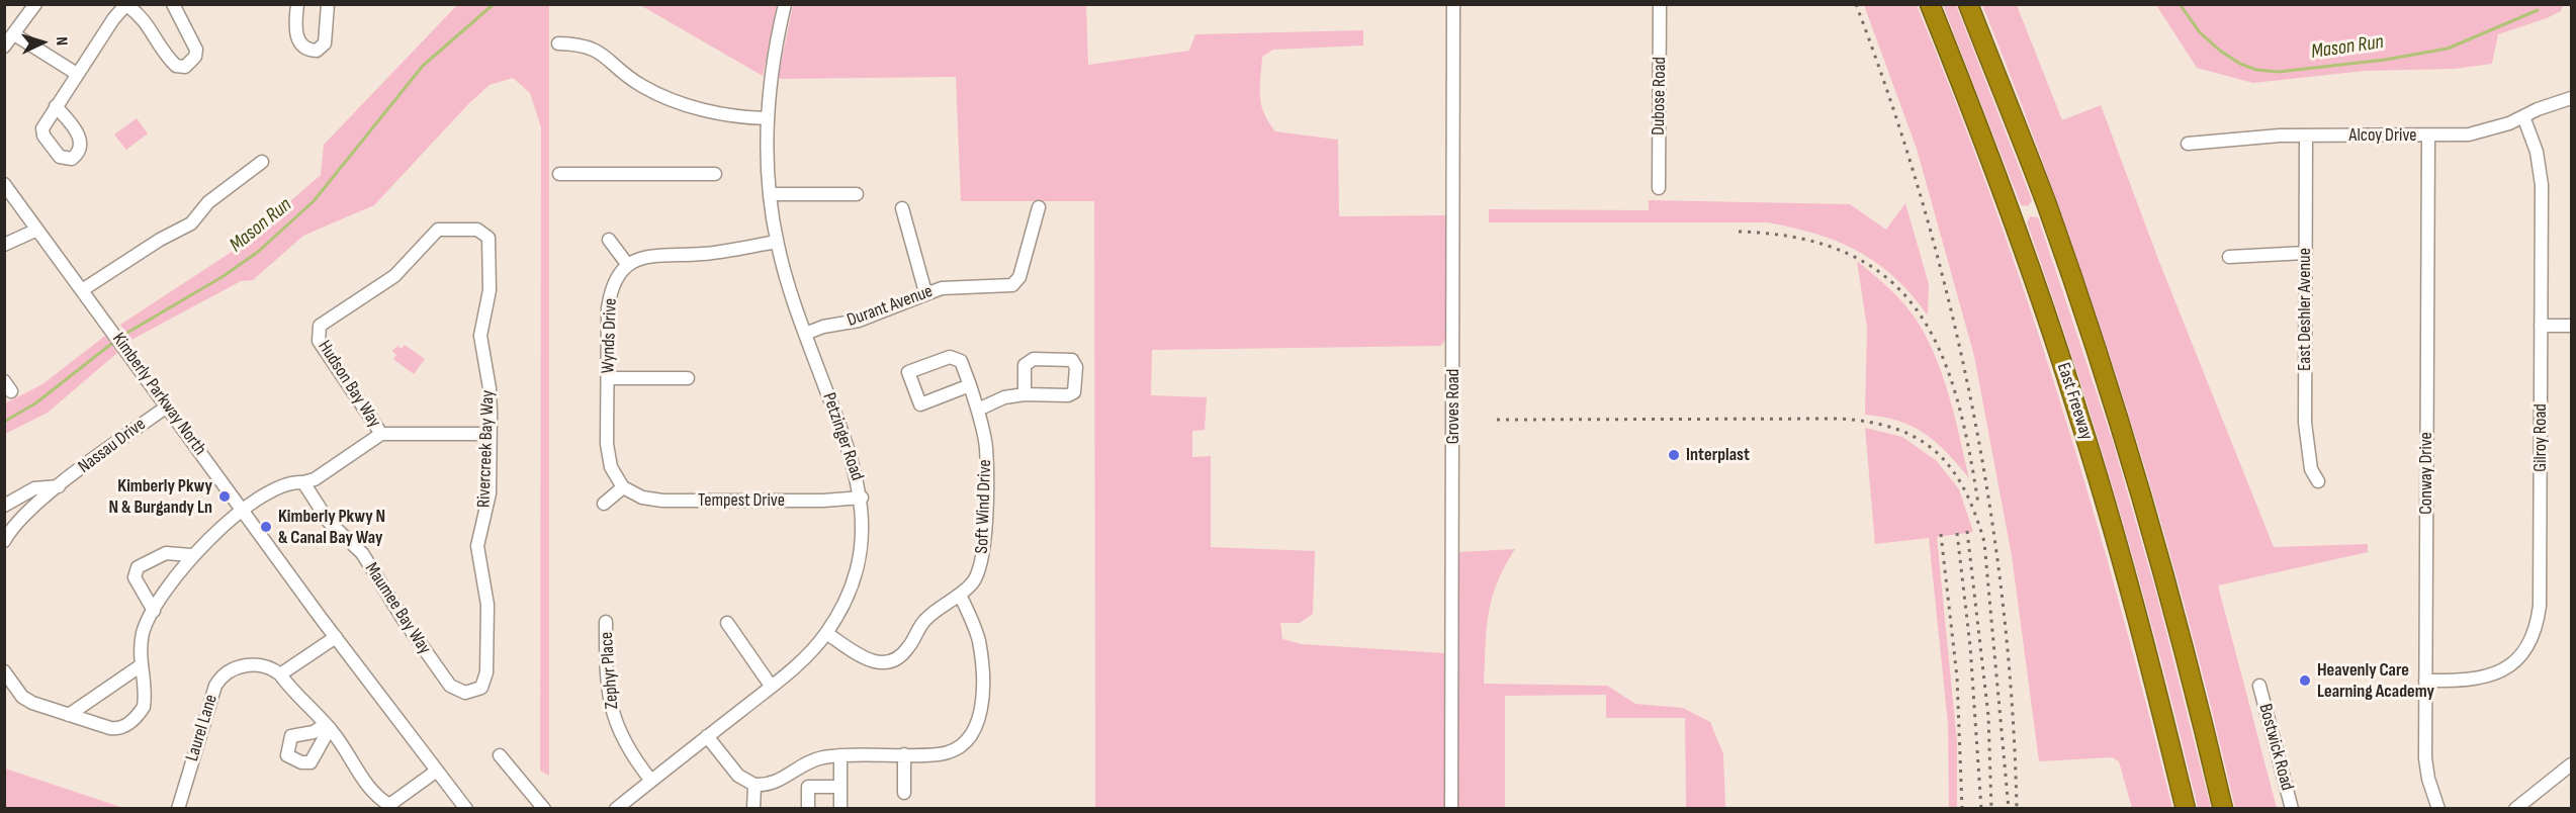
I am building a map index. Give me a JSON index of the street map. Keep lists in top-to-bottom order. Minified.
{"streets":{"highway":["East Freeway"],"street":["Dubose Road","Alcoy Drive","Durant Avenue","East Deshler Avenue","Wynds Drive","Hudson Bay Way","Kimberly Parkway North","Groves Road","Petzinger Road","Gilroy Road","Nassau Drive","Rivercreek Bay Way","Conway Drive","Tempest Drive","Soft Wind Drive","Maumee Bay Way","Zephyr Place","Laurel Lane","Bostwick Road"]},"crossings":[["Alcoy Drive","East Deshler Avenue"],["Alcoy Drive","Gilroy Road"],["Alcoy Drive","Conway Drive"],["Durant Avenue","Petzinger Road"],["Wynds Drive","Tempest Drive"],["Hudson Bay Way","Rivercreek Bay Way"],["Kimberly Parkway North","Nassau Drive"],["Kimberly Parkway North","Laurel Lane"],["Petzinger Road","Tempest Drive"],["Petzinger Road","Soft Wind Drive"],["Petzinger Road","Zephyr Place"],["Gilroy Road","Conway Drive"],["Rivercreek Bay Way","Maumee Bay Way"]],"water":["Mason Run"],"places":["Interplast","Kimberly Pkwy N & Burgandy Ln","Kimberly Pkwy N & Canal Bay Way","Heavenly Care Learning Academy"],"north":"right"}
